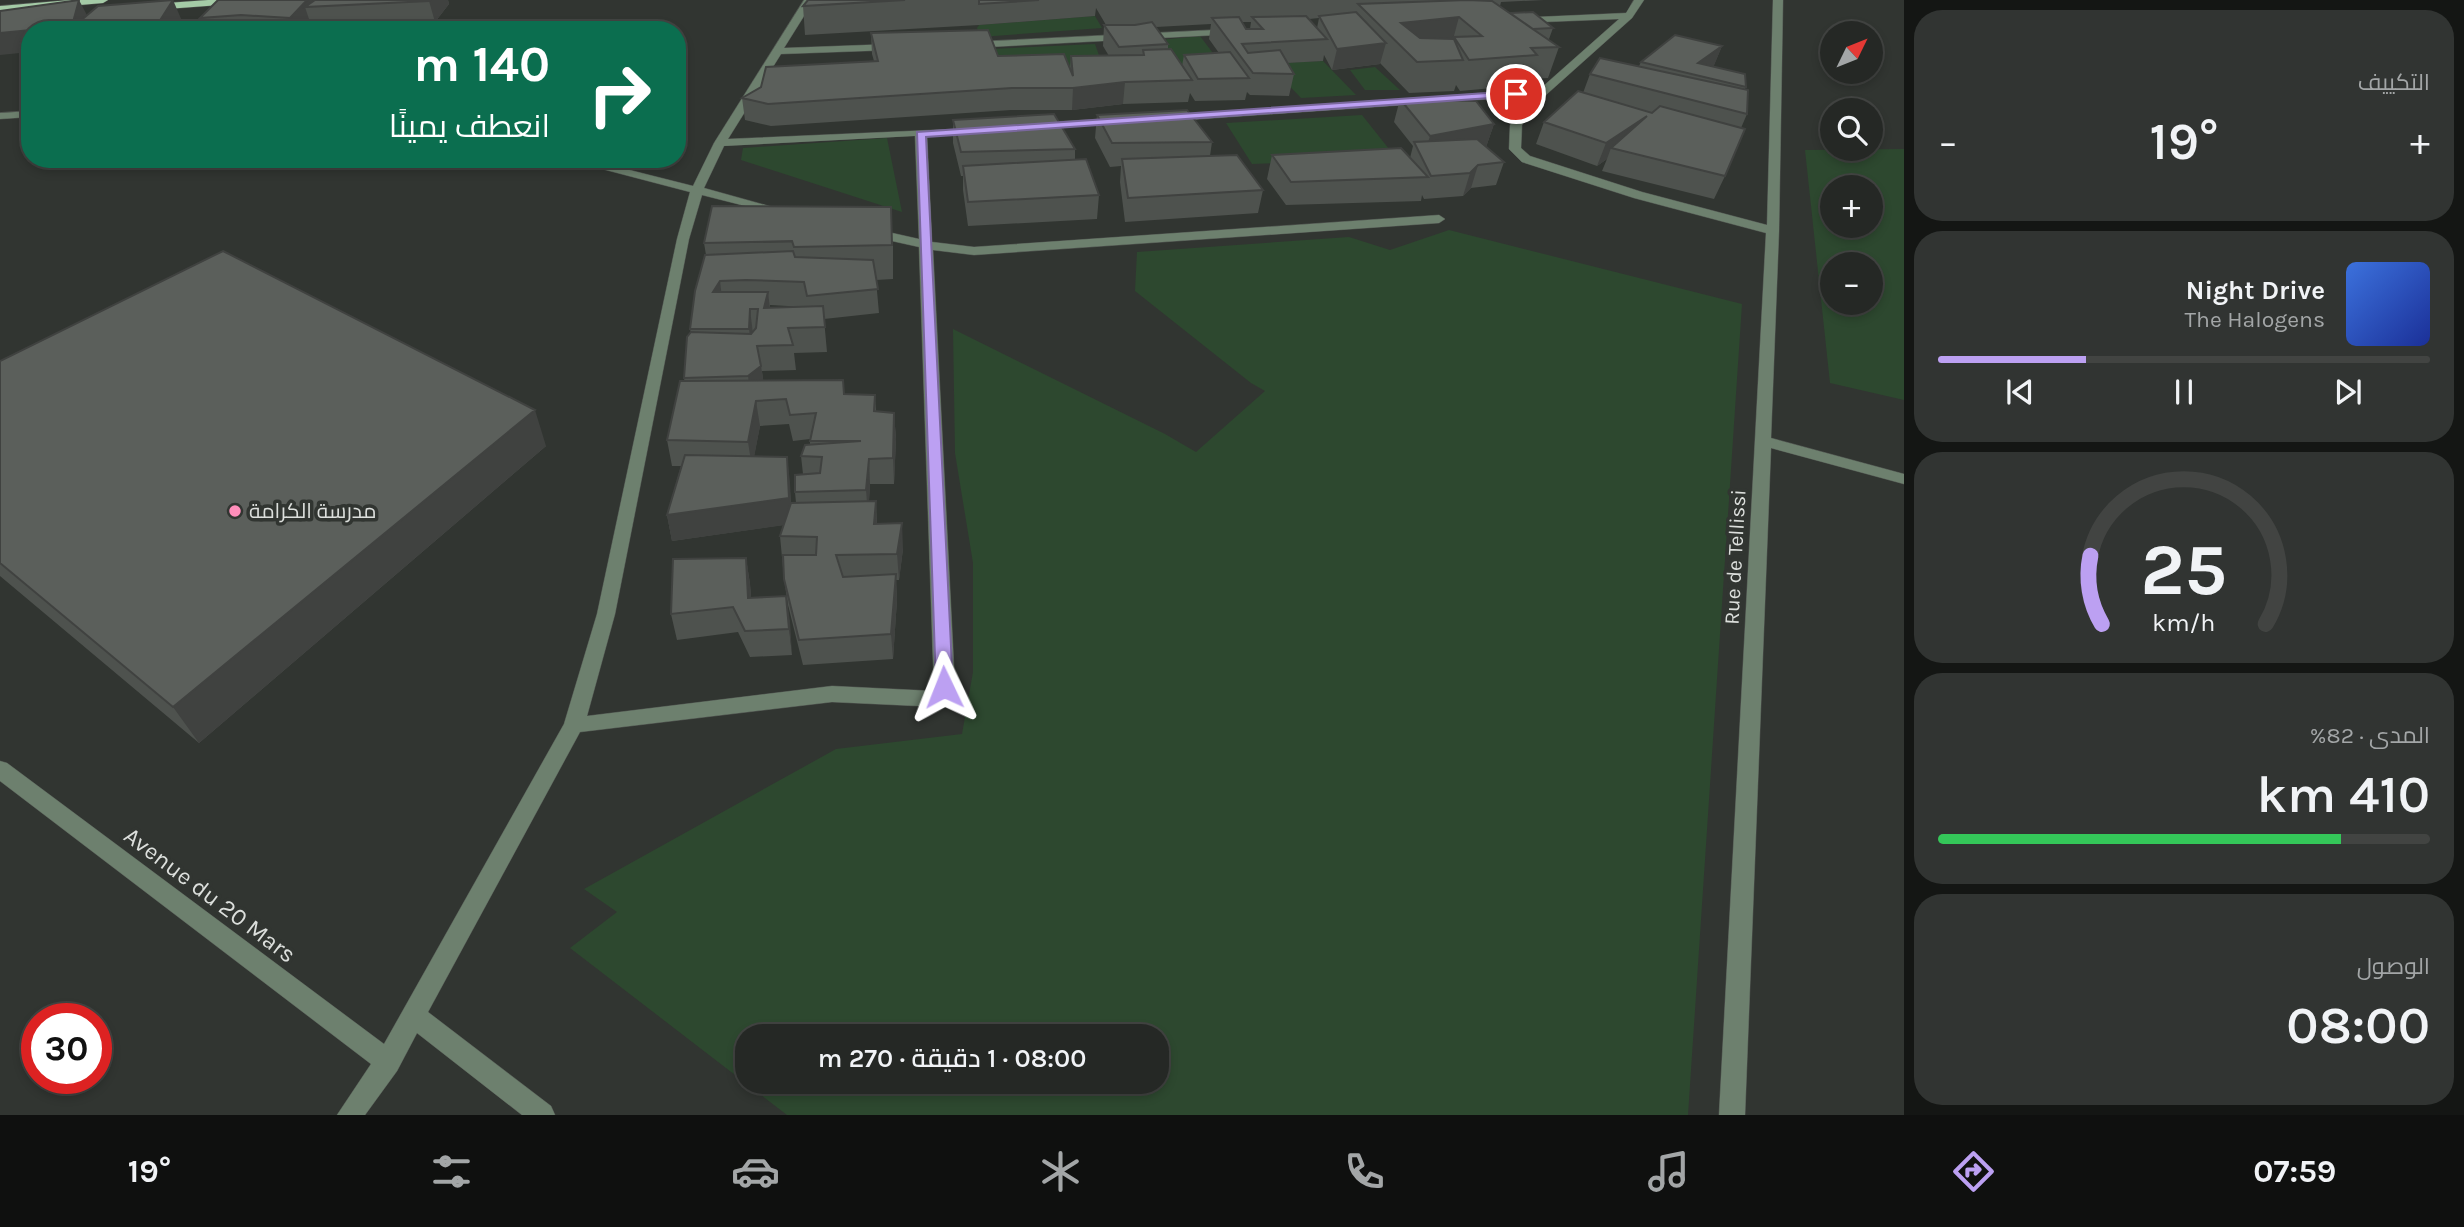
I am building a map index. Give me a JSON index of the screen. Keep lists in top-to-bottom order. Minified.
{"streets":{"street":["Rue de Tellissi","Avenue du 20 Mars"]},"places":["مدرسة الكرامة"],"north":"top right","page":{"tile":["التكييف",["المدى · 82%","410 km"],["الوصول","08:00"]],"map_buttons":["+","−"],"turn":["140 m","انعطف يمينًا"],"heat":["−","19°","+"],"song":["Night Drive","The Halogens"],"limit":"30","trip":"08:00 · 1 دقيقة · 270 m","tabs":["07:59","19°"],"gauge":["25","km/h"]}}
